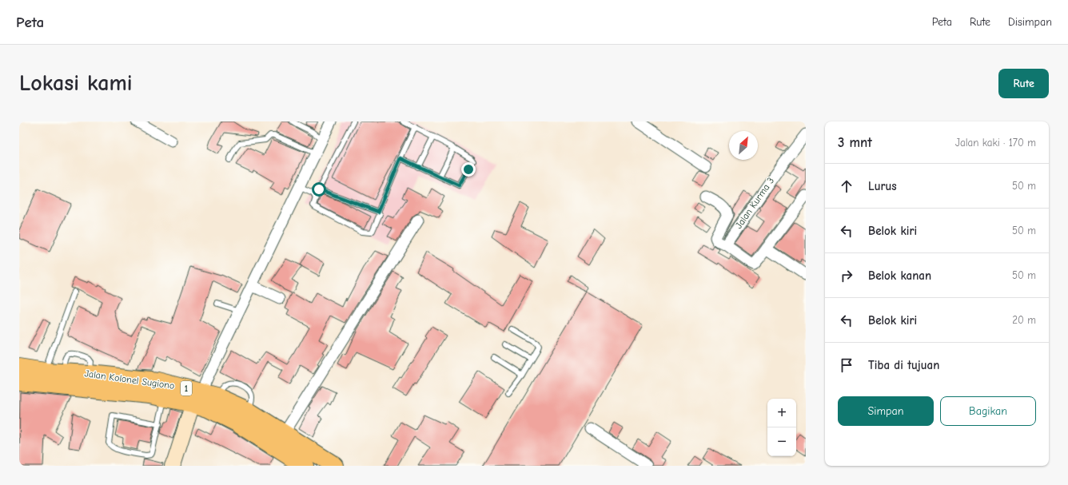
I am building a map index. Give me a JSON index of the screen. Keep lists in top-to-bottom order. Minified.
{"streets":{"highway":["Jalan Kolonel Sugiono","1"],"street":["Jalan Kurma 3"]},"north":"top right","page":{"header":"Peta","nav":["Peta","Rute","Disimpan"],"buttons":["Rute",["Simpan","Bagikan"]],"title":"Lokasi kami","heading":["3 mnt","Jalan kaki · 170 m"],"list":[["Lurus","50 m"],["Belok kiri","50 m"],["Belok kanan","50 m"],["Belok kiri","20 m"],"Tiba di tujuan"],"map_buttons":["+","−"]}}
